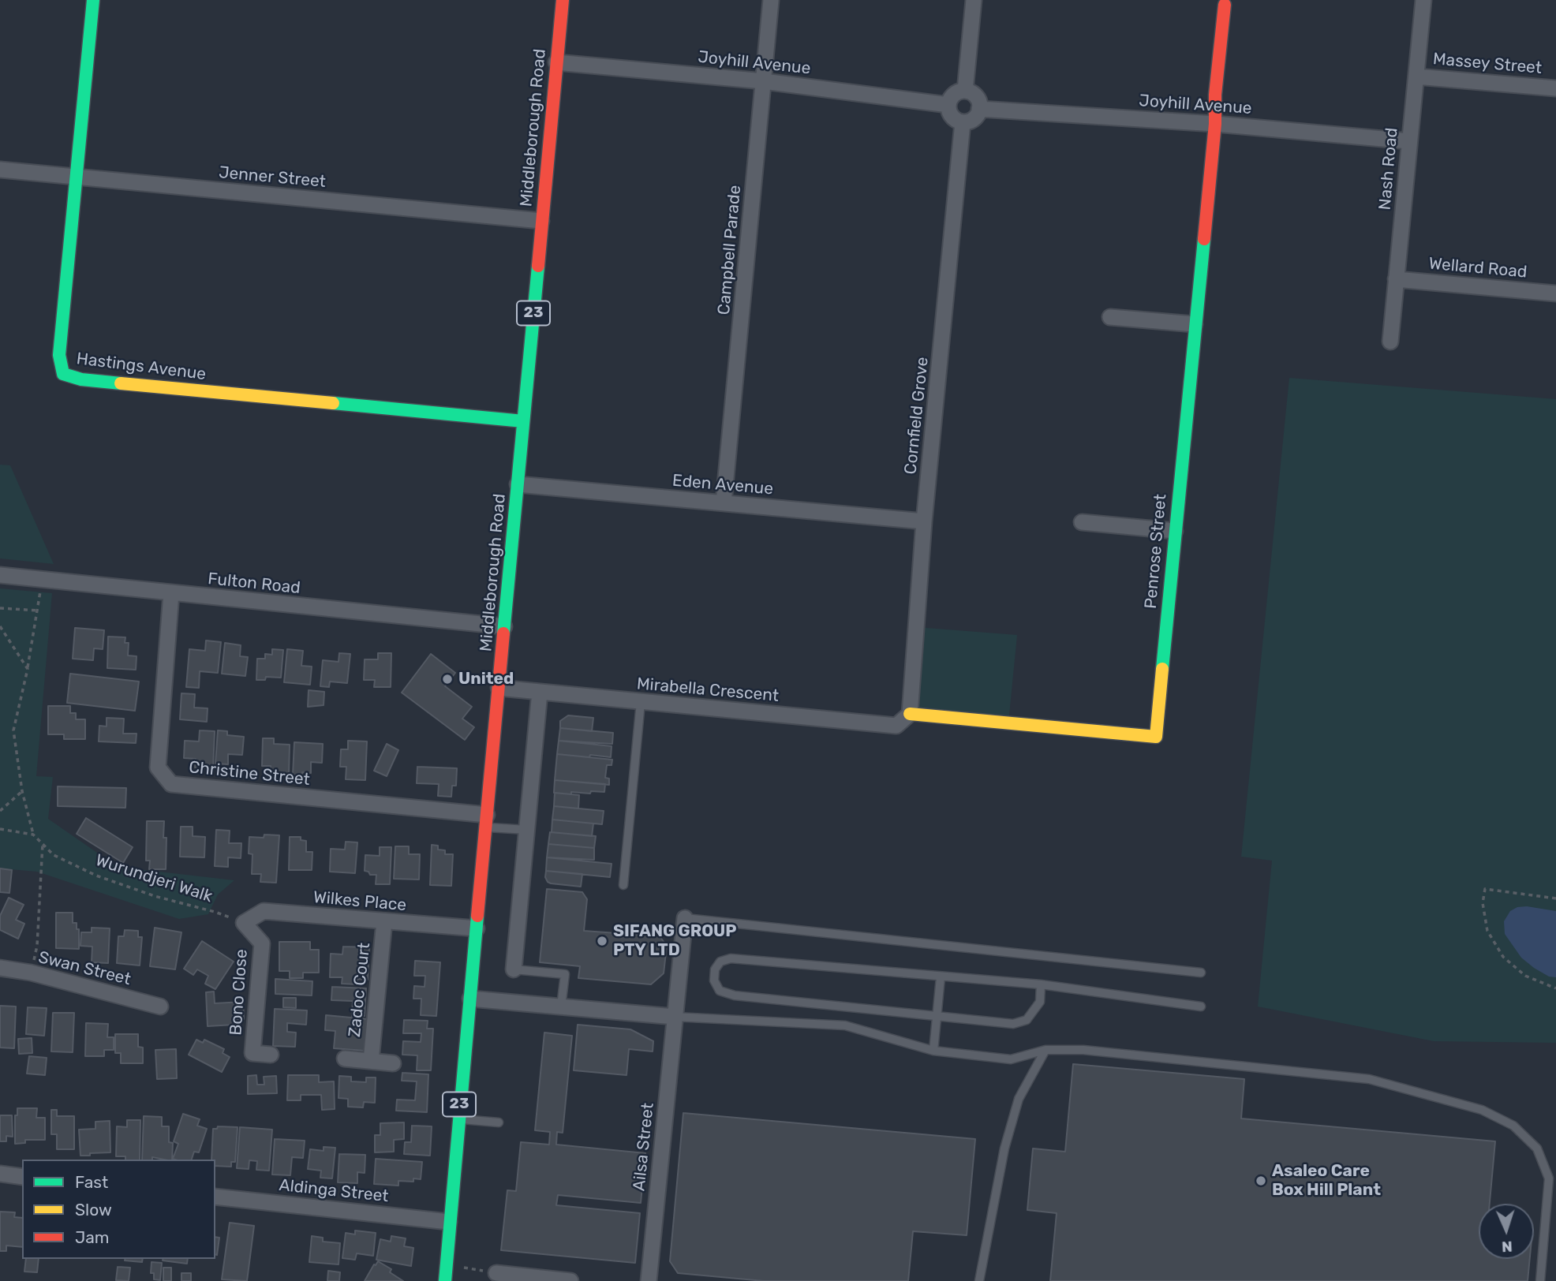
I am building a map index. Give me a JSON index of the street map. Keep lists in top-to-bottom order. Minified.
{"streets":{"street":["Joyhill Avenue","Massey Street","Middleborough Road","Nash Road","Jenner Street","Campbell Parade","Wellard Road","23","Hastings Avenue","Cornfield Grove","Eden Avenue","Penrose Street","Fulton Road","Mirabella Crescent","Christine Street","Wilkes Place","Swan Street","Zadoc Court","Bono Close","Ailsa Street","Aldinga Street"],"path":["Wurundjeri Walk"]},"crossings":[["Joyhill Avenue","Middleborough Road"],["Joyhill Avenue","Nash Road"],["Joyhill Avenue","Campbell Parade"],["Joyhill Avenue","Cornfield Grove"],["Joyhill Avenue","Penrose Street"],["Massey Street","Nash Road"],["Middleborough Road","Jenner Street"],["Middleborough Road","Hastings Avenue"],["Middleborough Road","Eden Avenue"],["Middleborough Road","Fulton Road"],["Middleborough Road","Mirabella Crescent"],["Middleborough Road","Christine Street"],["Middleborough Road","Wilkes Place"],["Middleborough Road","Aldinga Street"],["Nash Road","Wellard Road"],["Jenner Street","Hastings Avenue"],["Campbell Parade","Eden Avenue"],["Cornfield Grove","Eden Avenue"],["Cornfield Grove","Penrose Street"],["Cornfield Grove","Mirabella Crescent"],["Penrose Street","Mirabella Crescent"],["Fulton Road","Christine Street"],["Wurundjeri Walk","Wilkes Place"],["Wurundjeri Walk","Bono Close"],["Wilkes Place","Zadoc Court"],["Wilkes Place","Bono Close"]],"places":["United","SIFANG GROUP PTY LTD","Asaleo Care Box Hill Plant"],"legend":["Fast","Slow","Jam"],"north":"bottom"}
